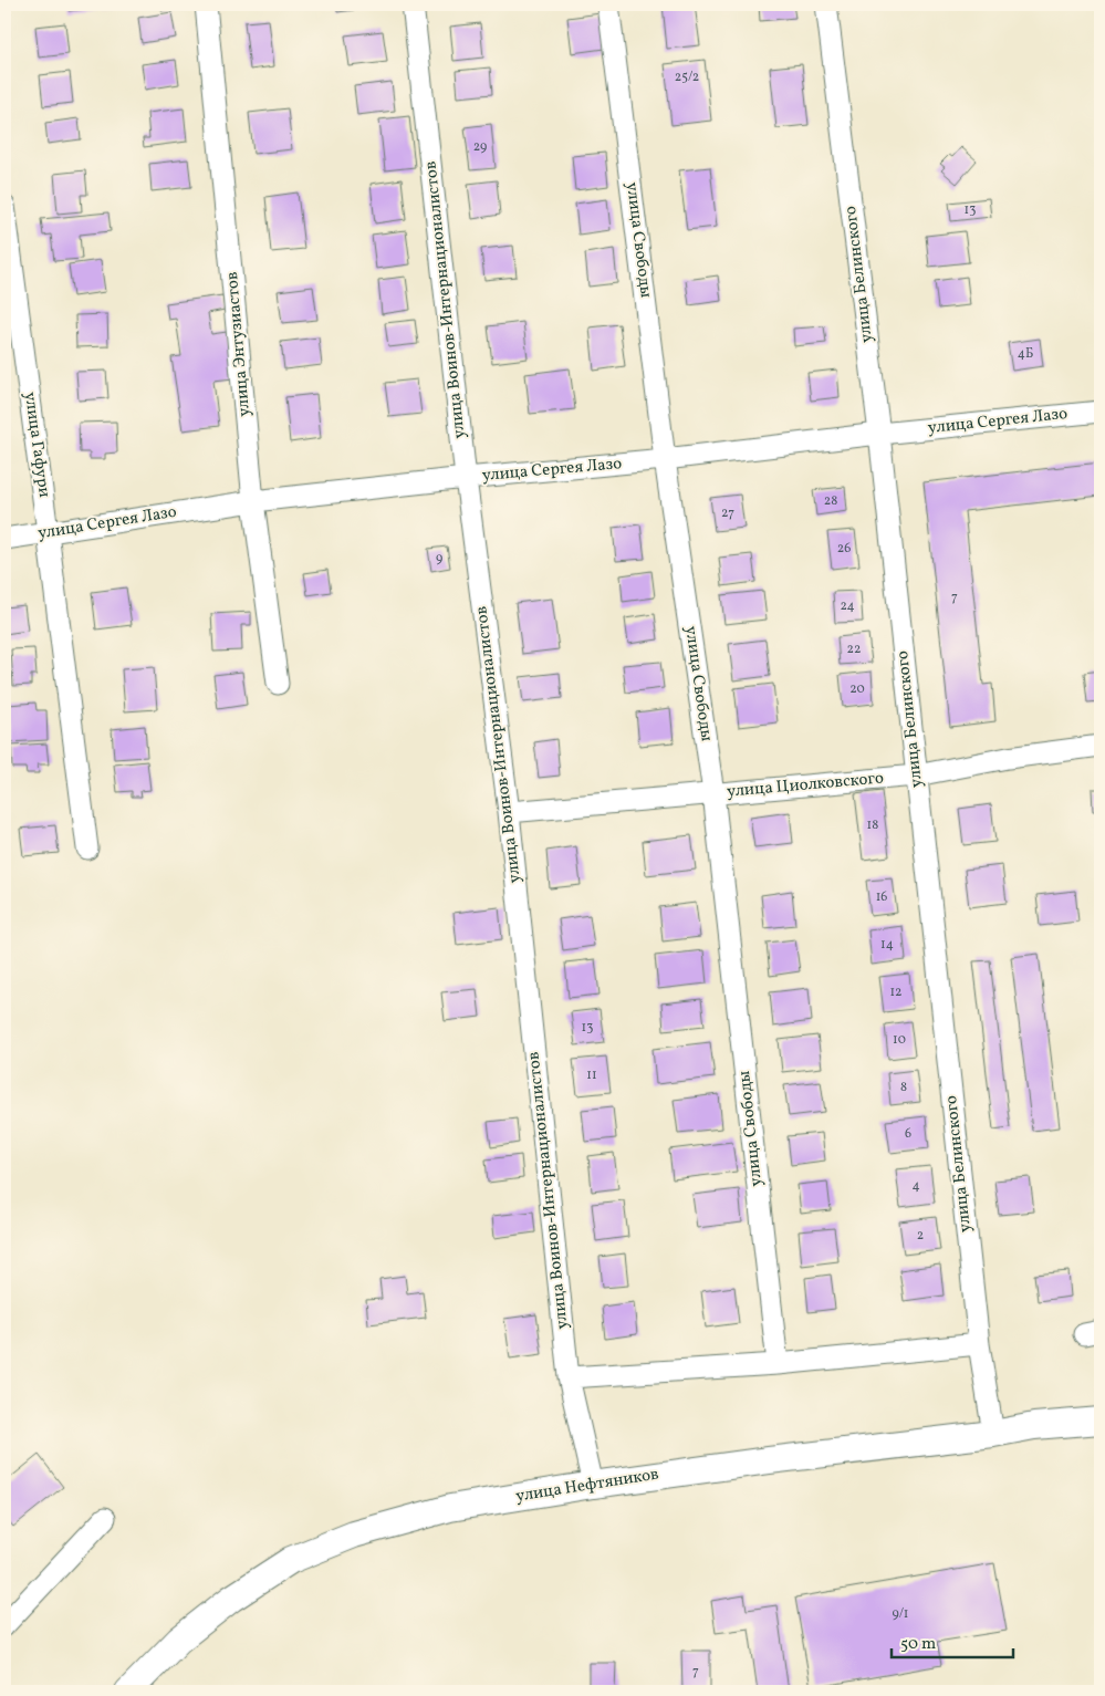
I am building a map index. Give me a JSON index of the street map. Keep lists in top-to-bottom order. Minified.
{"streets":{"main road":["улица Нефтяников"],"street":["улица Свободы","улица Белинского","улица Воинов-Интернационалистов","улица Энтузиастов","улица Сергея Лазо","улица Гафури","улица Циолковского"]},"crossings":[["улица Свободы","улица Сергея Лазо"],["улица Свободы","улица Циолковского"],["улица Белинского","улица Сергея Лазо"],["улица Белинского","улица Циолковского"],["улица Белинского","улица Нефтяников"],["улица Воинов-Интернационалистов","улица Сергея Лазо"],["улица Воинов-Интернационалистов","улица Циолковского"],["улица Воинов-Интернационалистов","улица Нефтяников"],["улица Энтузиастов","улица Сергея Лазо"],["улица Сергея Лазо","улица Гафури"]],"house_numbers":["25/2","29","13","4Б","28","27","26","9","7","24","22","20","18","16","14","12","13","10","11","8","6","4","2","9/1","7"],"scale_bar":"50 m"}
